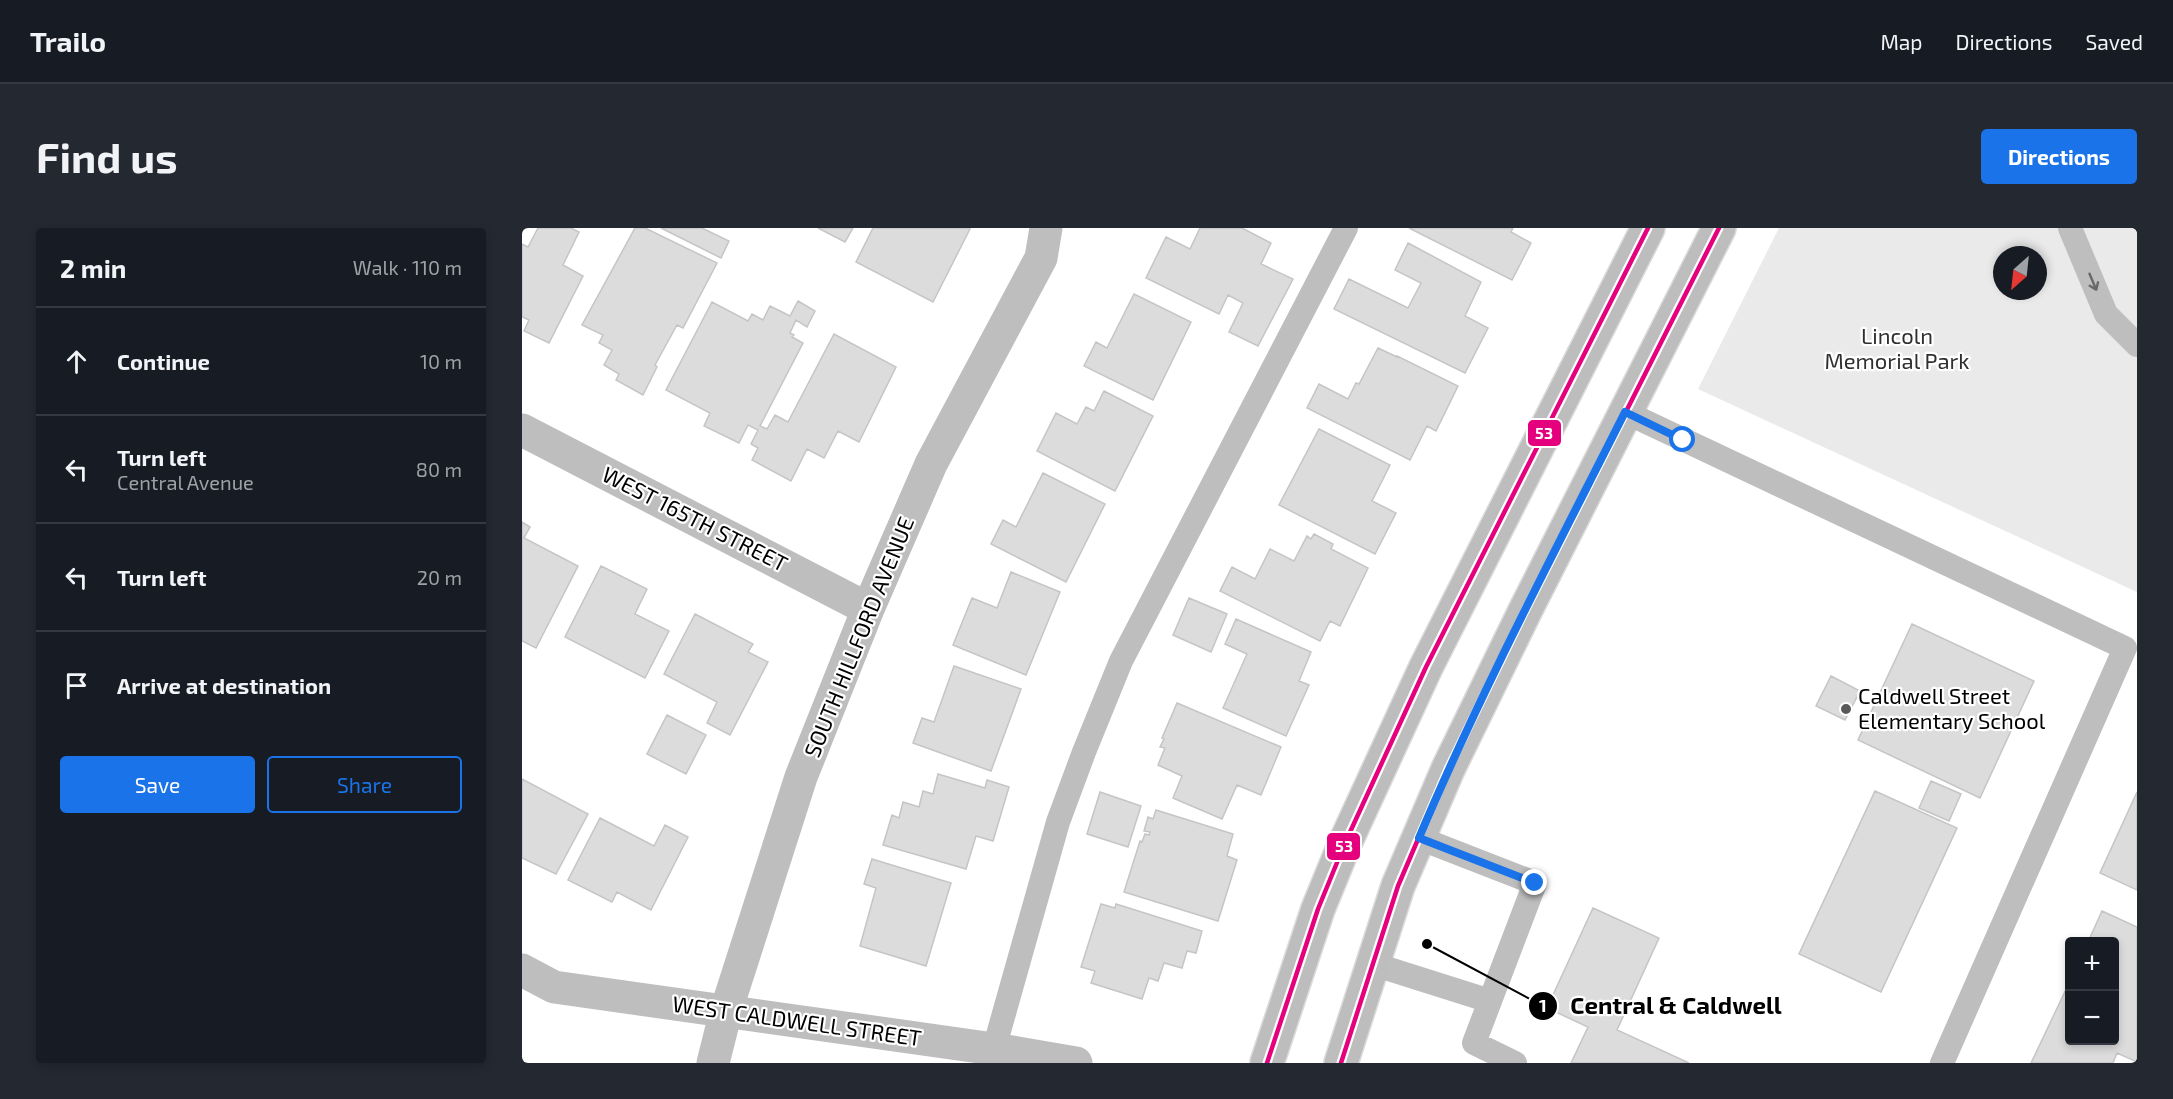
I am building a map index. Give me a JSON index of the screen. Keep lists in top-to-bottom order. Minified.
{"streets":{"street":["WEST 165TH STREET","SOUTH HILLFORD AVENUE","WEST CALDWELL STREET"]},"crossings":[["WEST 165TH STREET","SOUTH HILLFORD AVENUE"],["SOUTH HILLFORD AVENUE","WEST CALDWELL STREET"]],"parks":["Lincoln Memorial Park"],"places":["Caldwell Street Elementary School","Central & Caldwell"],"lines":["transit line 53"],"north":"bottom left","page":{"header":"Trailo","nav":["Map","Directions","Saved"],"buttons":["Directions",["Save","Share"]],"title":"Find us","heading":["2 min","Walk · 110 m"],"list":[["Continue","10 m"],["Turn left","Central Avenue","80 m"],["Turn left","20 m"],"Arrive at destination"],"map_buttons":["+","−"]}}
